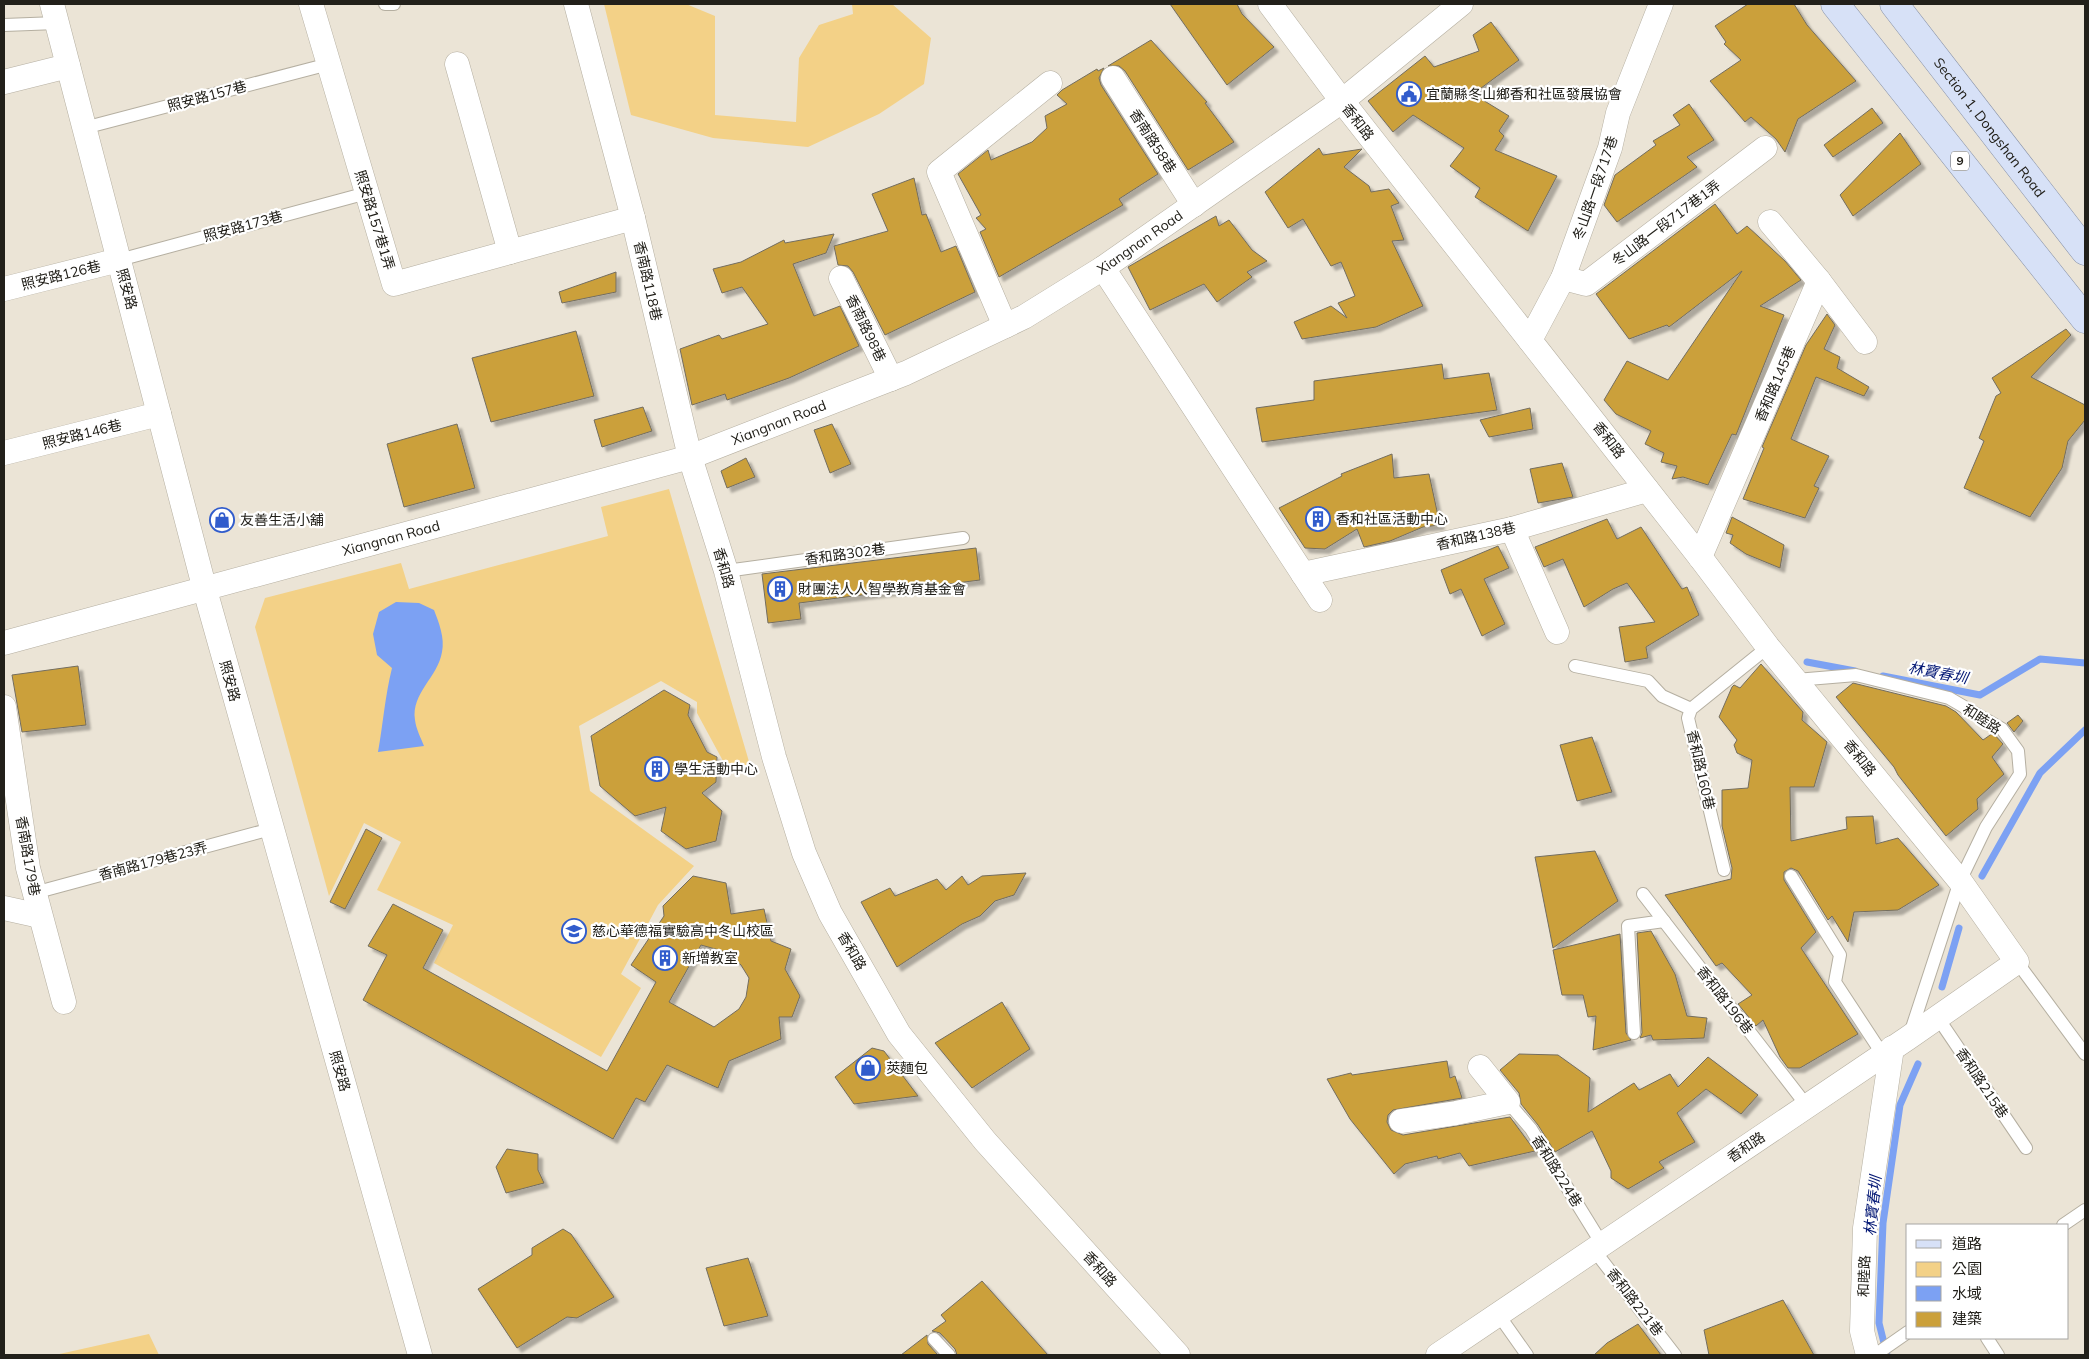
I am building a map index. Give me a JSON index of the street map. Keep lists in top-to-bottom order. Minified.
{"streets":{"main road":["Section 1, Dongshan Road","9"],"street":["香和路","香南路58巷","冬山路一段717巷","照安路157巷1弄","冬山路一段717巷1弄","Xiangnan Road","照安路126巷","香南路118巷","照安路","香南路98巷","香和路145巷","照安路146巷","香和路138巷","和睦路","香南路179巷"],"lane":["照安路157巷","照安路173巷","香和路302巷","香和路160巷","香南路179巷23弄","香和路196巷","香和路215巷","香和路224巷","香和路221巷"]},"crossings":[["照安路157巷","照安路157巷1弄"],["照安路157巷","照安路"],["香和路","冬山路一段717巷"],["香和路","Xiangnan Road"],["香和路","香南路118巷"],["香和路","香和路145巷"],["香和路","香和路138巷"],["香和路","香和路302巷"],["香和路","和睦路"],["香和路","香和路196巷"],["香和路","香和路215巷"],["香和路","香和路224巷"],["香和路","香和路221巷"],["香南路58巷","Xiangnan Road"],["冬山路一段717巷","冬山路一段717巷1弄"],["照安路157巷1弄","照安路173巷"],["照安路157巷1弄","香南路118巷"],["照安路173巷","照安路126巷"],["照安路173巷","照安路"],["Xiangnan Road","香南路118巷"],["Xiangnan Road","照安路"],["Xiangnan Road","香南路98巷"],["照安路126巷","照安路"],["照安路","照安路146巷"],["照安路","香南路179巷23弄"],["香南路179巷","香南路179巷23弄"],["香和路224巷","香和路221巷"]],"water":["林寶春圳"],"places":{"public building":["宜蘭縣冬山鄉香和社區發展協會"],"building":["香和社區活動中心","財團法人人智學教育基金會","學生活動中心","新增教室"],"shop":["友善生活小舖","莢麵包"],"school or university":["慈心華德福實驗高中冬山校區"]},"legend":["道路","公園","水域","建築"]}
